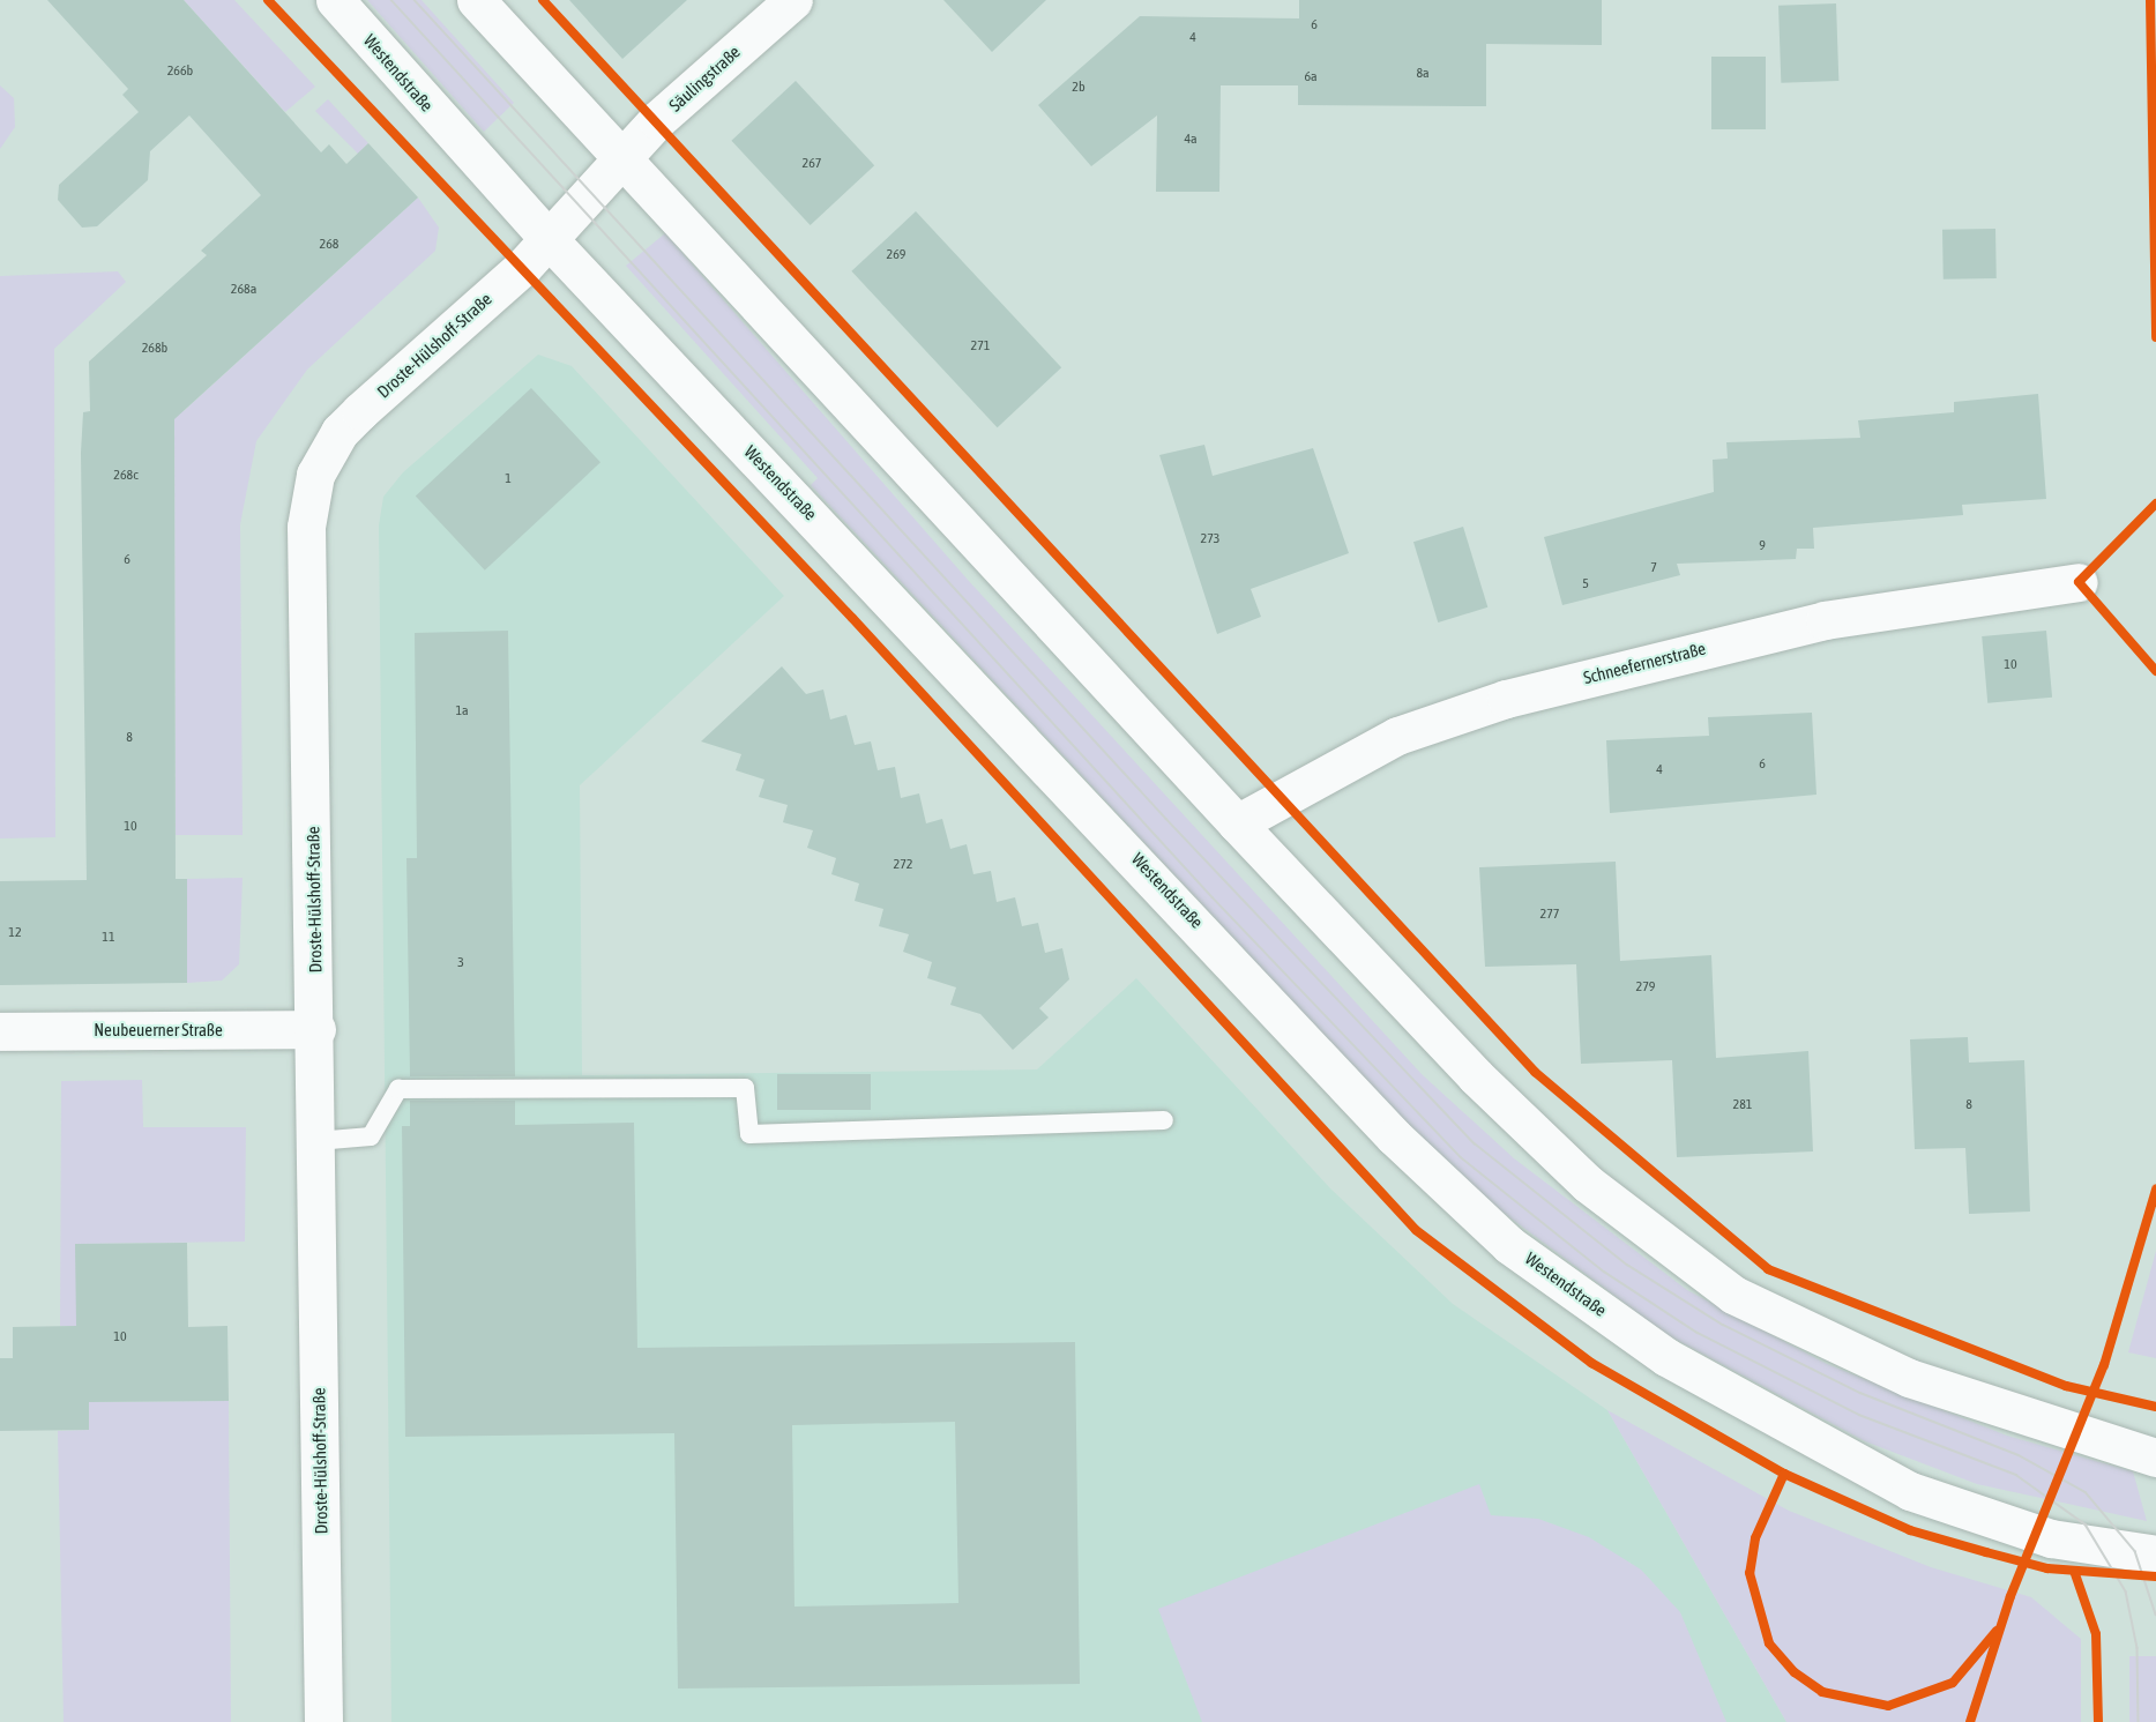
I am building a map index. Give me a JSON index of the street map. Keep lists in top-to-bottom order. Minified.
{"streets":{"main road":["Westendstraße","Säulingstraße","Droste-Hülshoff-Straße","Schneefernerstraße","Neubeuerner Straße"]},"crossings":[["Westendstraße","Droste-Hülshoff-Straße"],["Säulingstraße","Droste-Hülshoff-Straße"],["Droste-Hülshoff-Straße","Neubeuerner Straße"]],"house_numbers":["6","4","266b","8a","6a","2b","4a","267","268","269","268a","271","268b","268c","1","273","9","6","7","5","10","1a","8","6","4","10","272","277","12","11","3","279","281","8","10"]}
